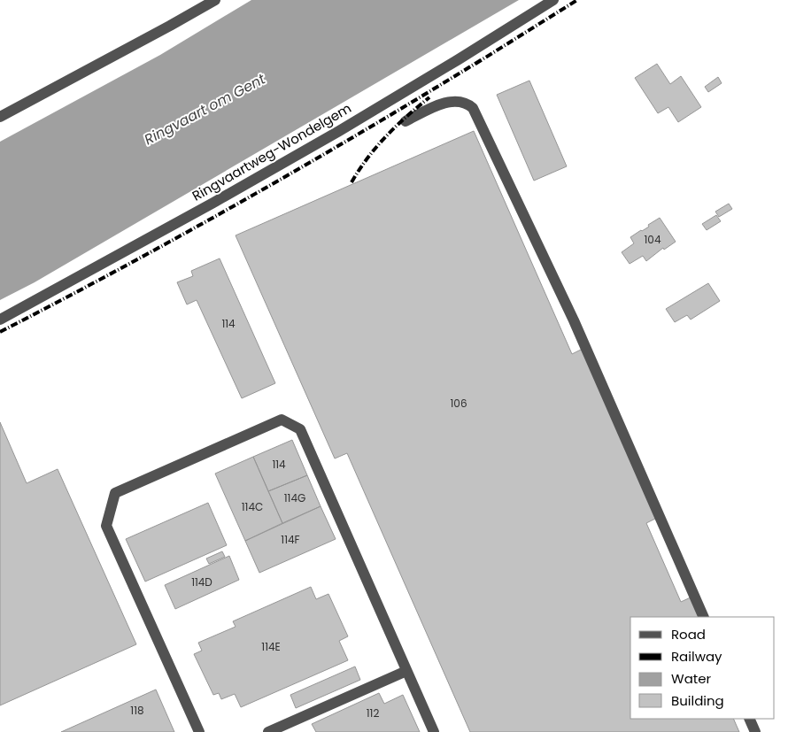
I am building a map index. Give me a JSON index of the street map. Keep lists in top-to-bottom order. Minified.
{"streets":{"street":["Ringvaartweg-Wondelgem"]},"water":["Ringvaart om Gent"],"house_numbers":["104","114","106","114","114G","114C","114F","114D","114E","118","112"],"legend":["Road","Railway","Water","Building"]}
